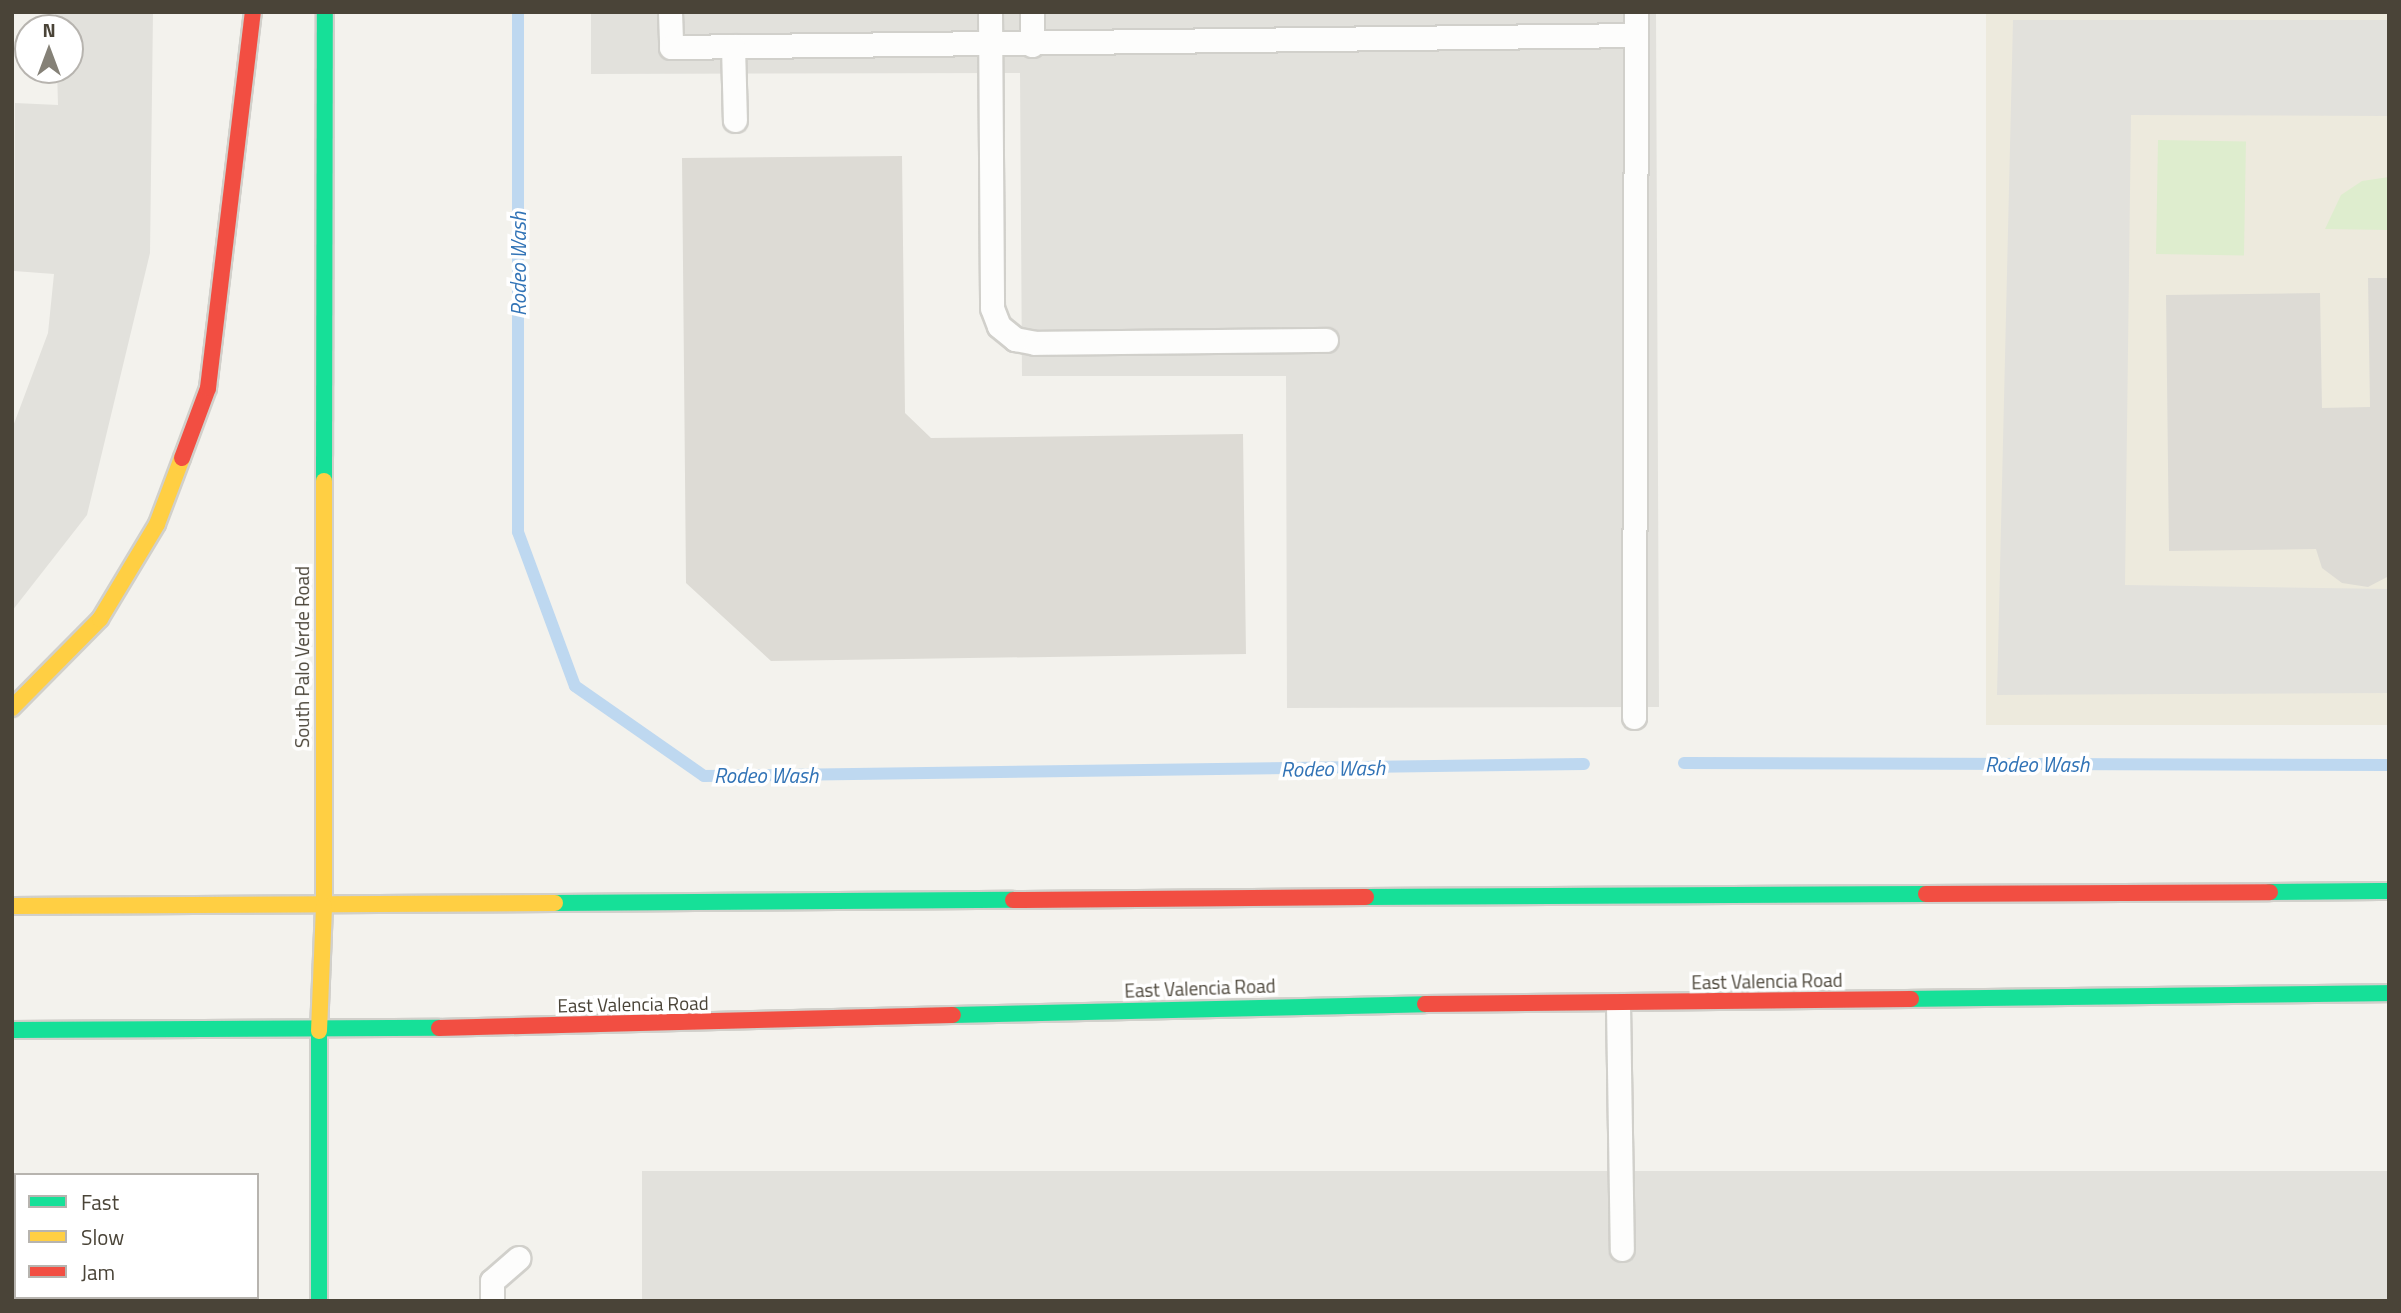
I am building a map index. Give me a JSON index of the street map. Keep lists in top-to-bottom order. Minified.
{"streets":{"main road":["South Palo Verde Road","East Valencia Road"]},"crossings":[["South Palo Verde Road","East Valencia Road"]],"water":["Rodeo Wash"],"legend":["Fast","Slow","Jam"],"north":"top"}
